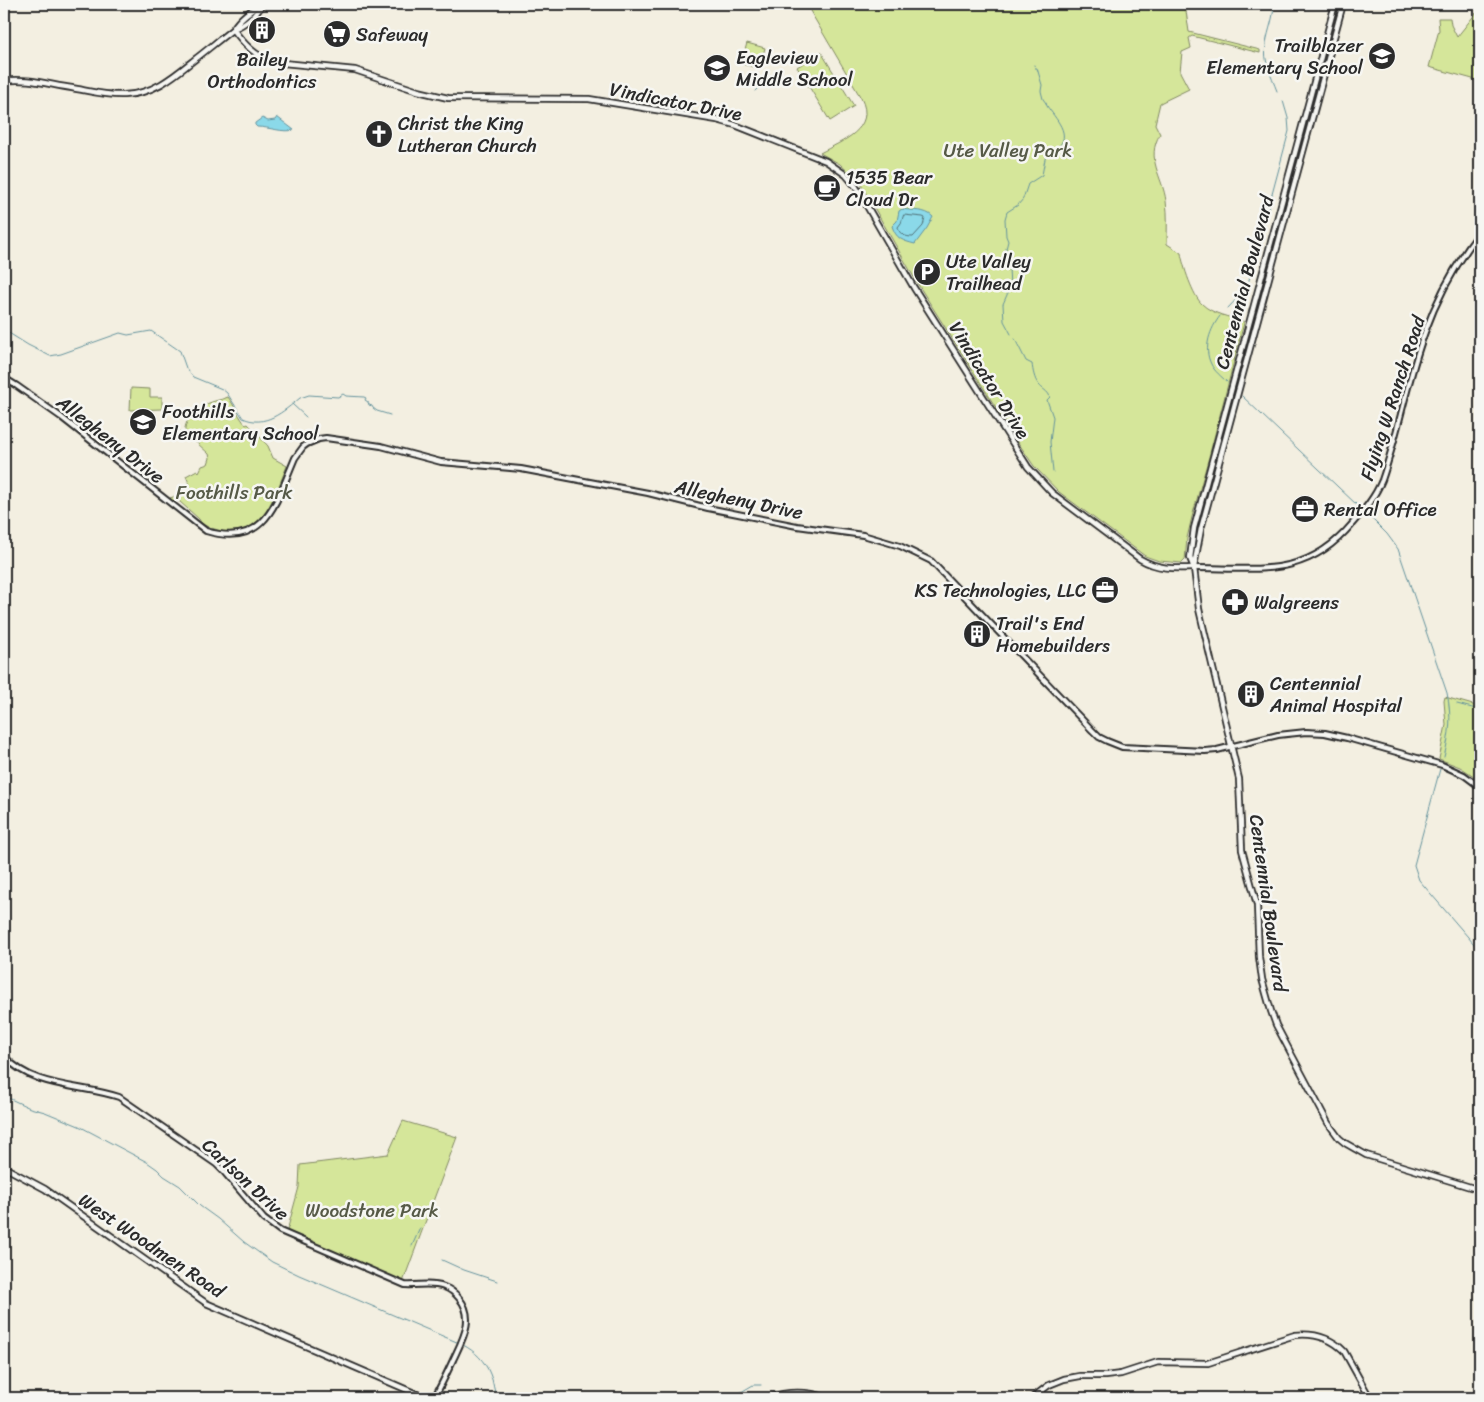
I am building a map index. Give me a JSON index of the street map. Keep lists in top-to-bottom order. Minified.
{"streets":{"main road":["Vindicator Drive","Centennial Boulevard","West Woodmen Road"],"street":["Flying W Ranch Road","Allegheny Drive","Carlson Drive"]},"crossings":[["Vindicator Drive","Centennial Boulevard"],["Vindicator Drive","Flying W Ranch Road"],["Centennial Boulevard","Flying W Ranch Road"],["Centennial Boulevard","Allegheny Drive"]],"parks":["Ute Valley Park","Foothills Park","Woodstone Park"],"places":{"building":["Bailey Orthodontics","Trail's End Homebuilders","Centennial Animal Hospital"],"supermarket":["Safeway"],"school or university":["Trailblazer Elementary School","Eagleview Middle School","Foothills Elementary School"],"church":["Christ the King Lutheran Church"],"cafe":["1535 Bear Cloud Dr"],"parking":["Ute Valley Trailhead"],"office":["Rental Office","KS Technologies, LLC"],"pharmacy":["Walgreens"]}}
